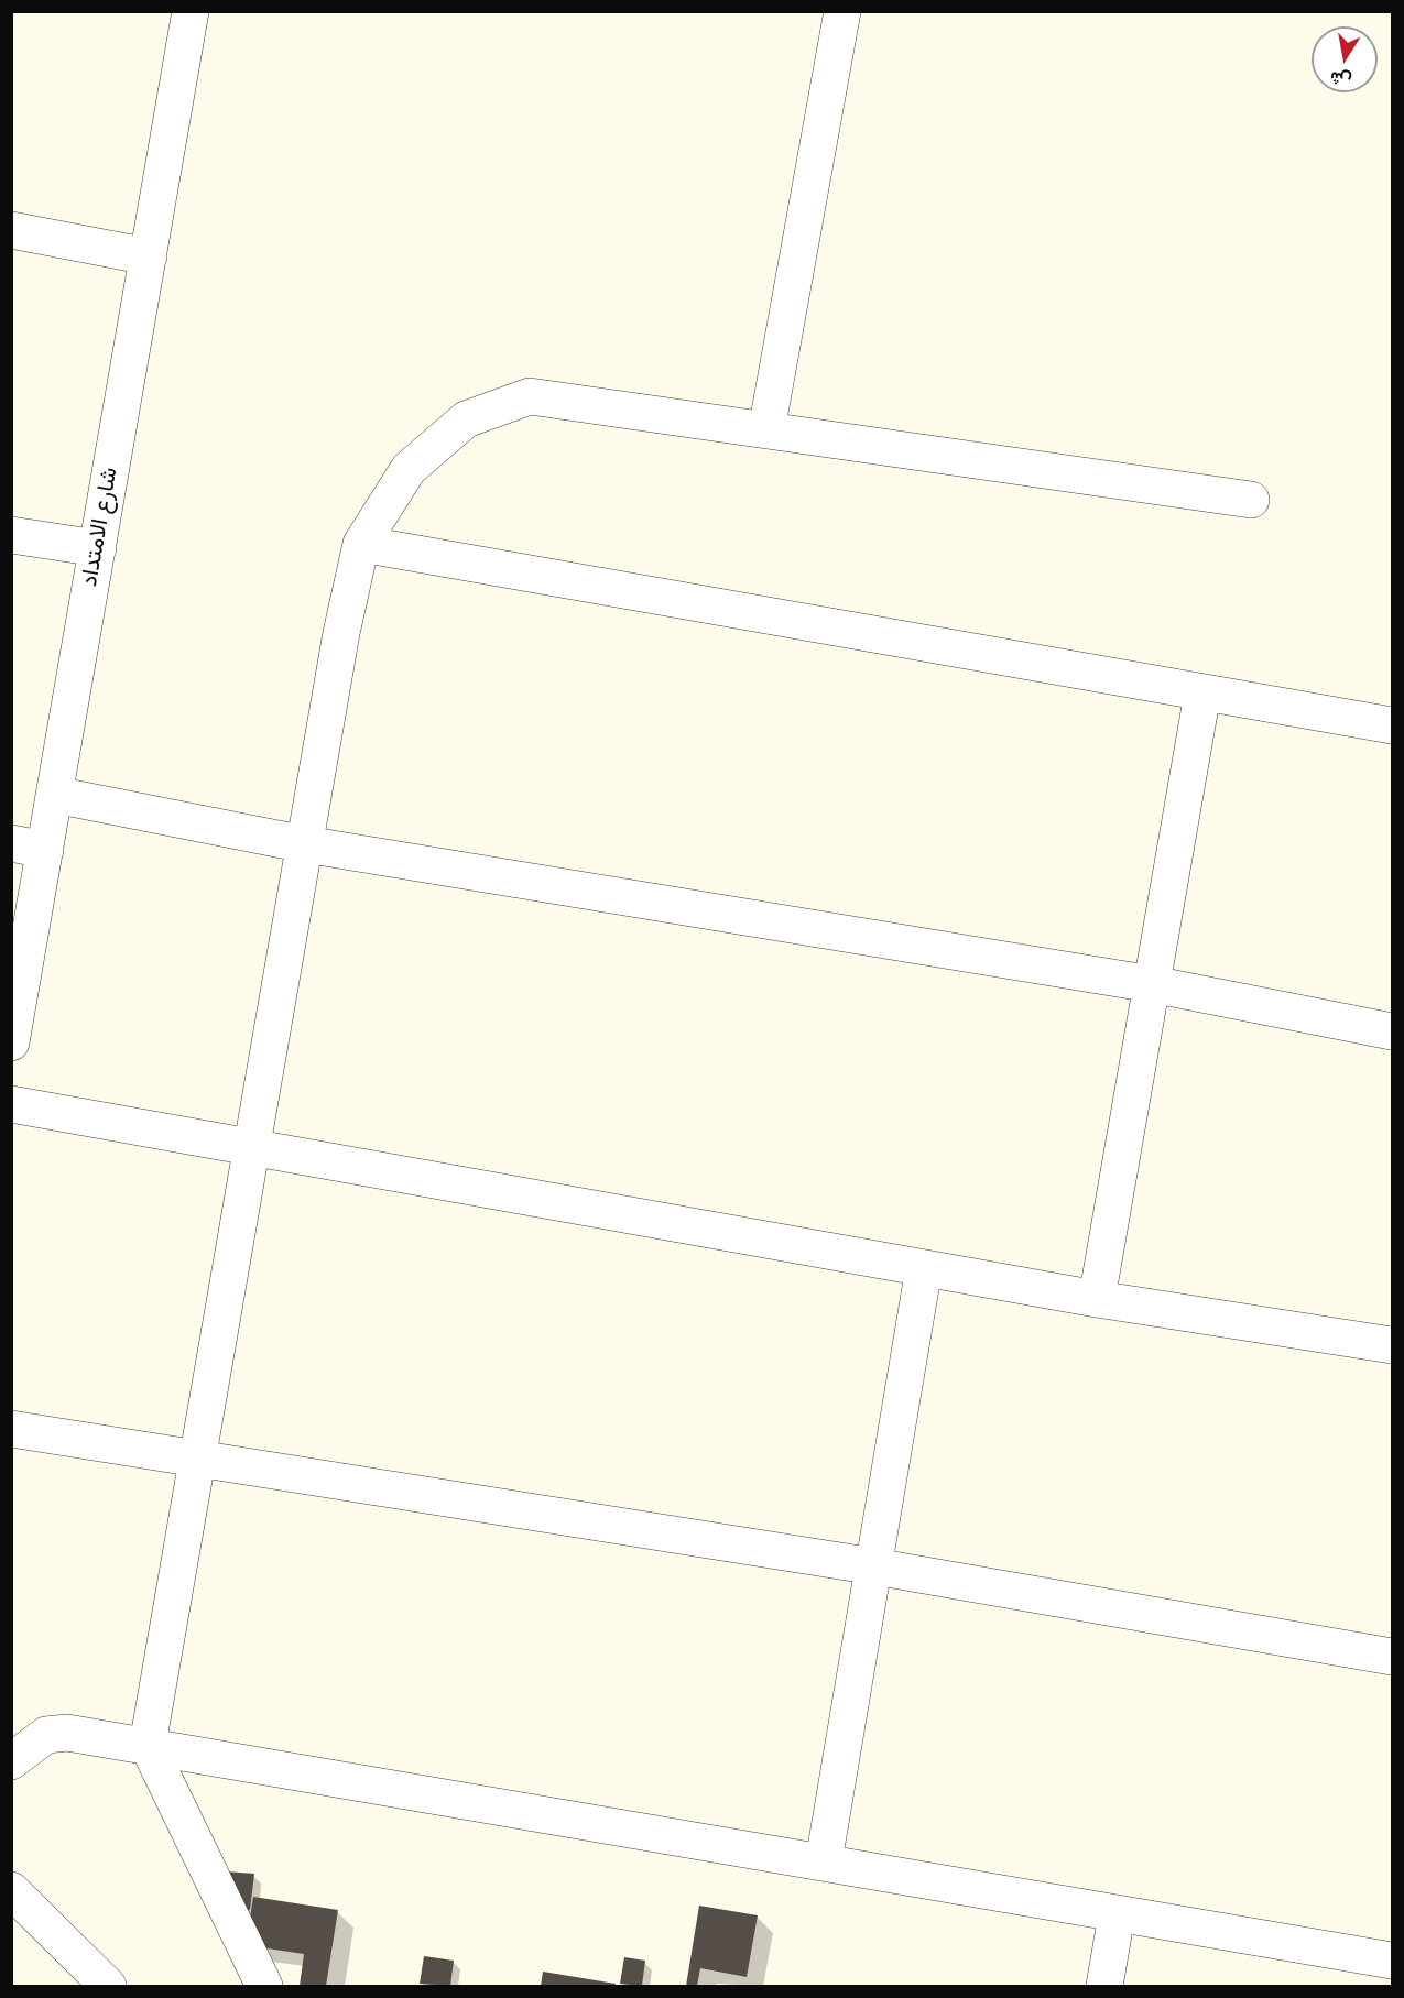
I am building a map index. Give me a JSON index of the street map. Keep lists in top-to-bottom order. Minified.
{"streets":{"street":["شارع الامتداد"]},"north":"bottom"}
